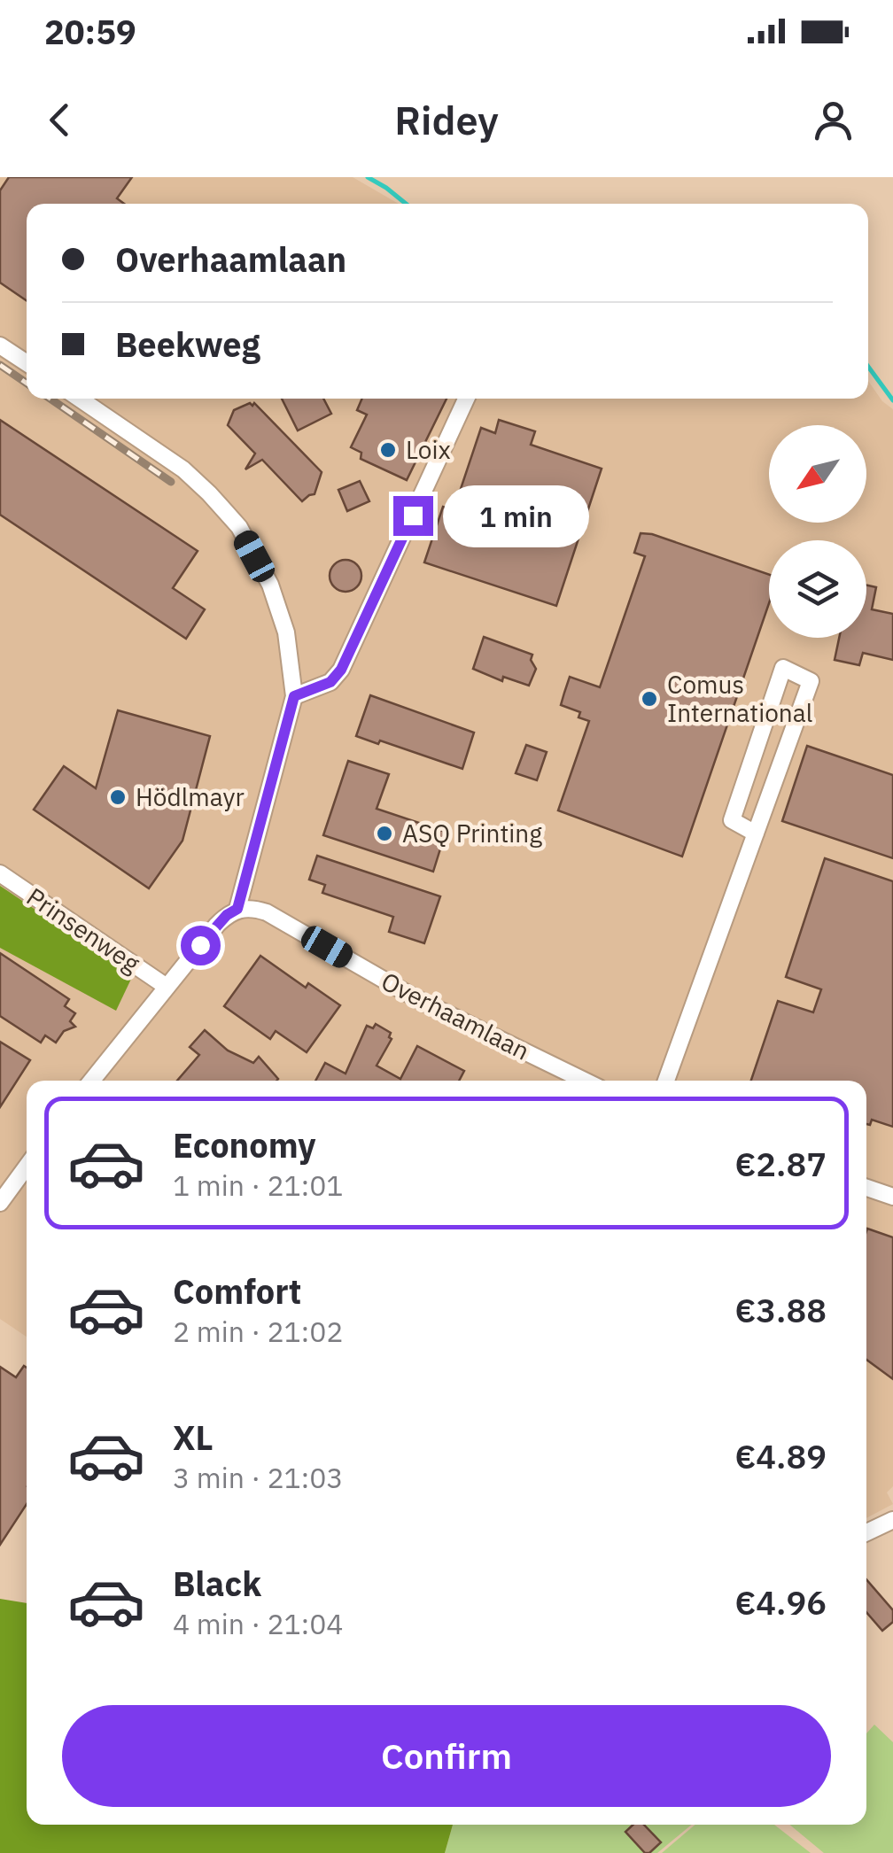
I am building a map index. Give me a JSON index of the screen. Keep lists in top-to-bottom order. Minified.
{"streets":{"street":["Prinsenweg","Overhaamlaan"]},"places":["Loix","Comus International","Hödlmayr","ASQ Printing"],"north":"bottom left","page":{"status":"20:59","header":"Ridey","banner":["Overhaamlaan","Beekweg"],"bubble":"1 min","list":[{"name":"Economy","note":"1 min · 21:01","value":"€2.87"},{"name":"Comfort","note":"2 min · 21:02","value":"€3.88"},{"name":"XL","note":"3 min · 21:03","value":"€4.89"},{"name":"Black","note":"4 min · 21:04","value":"€4.96"}],"buttons":"Confirm"}}
